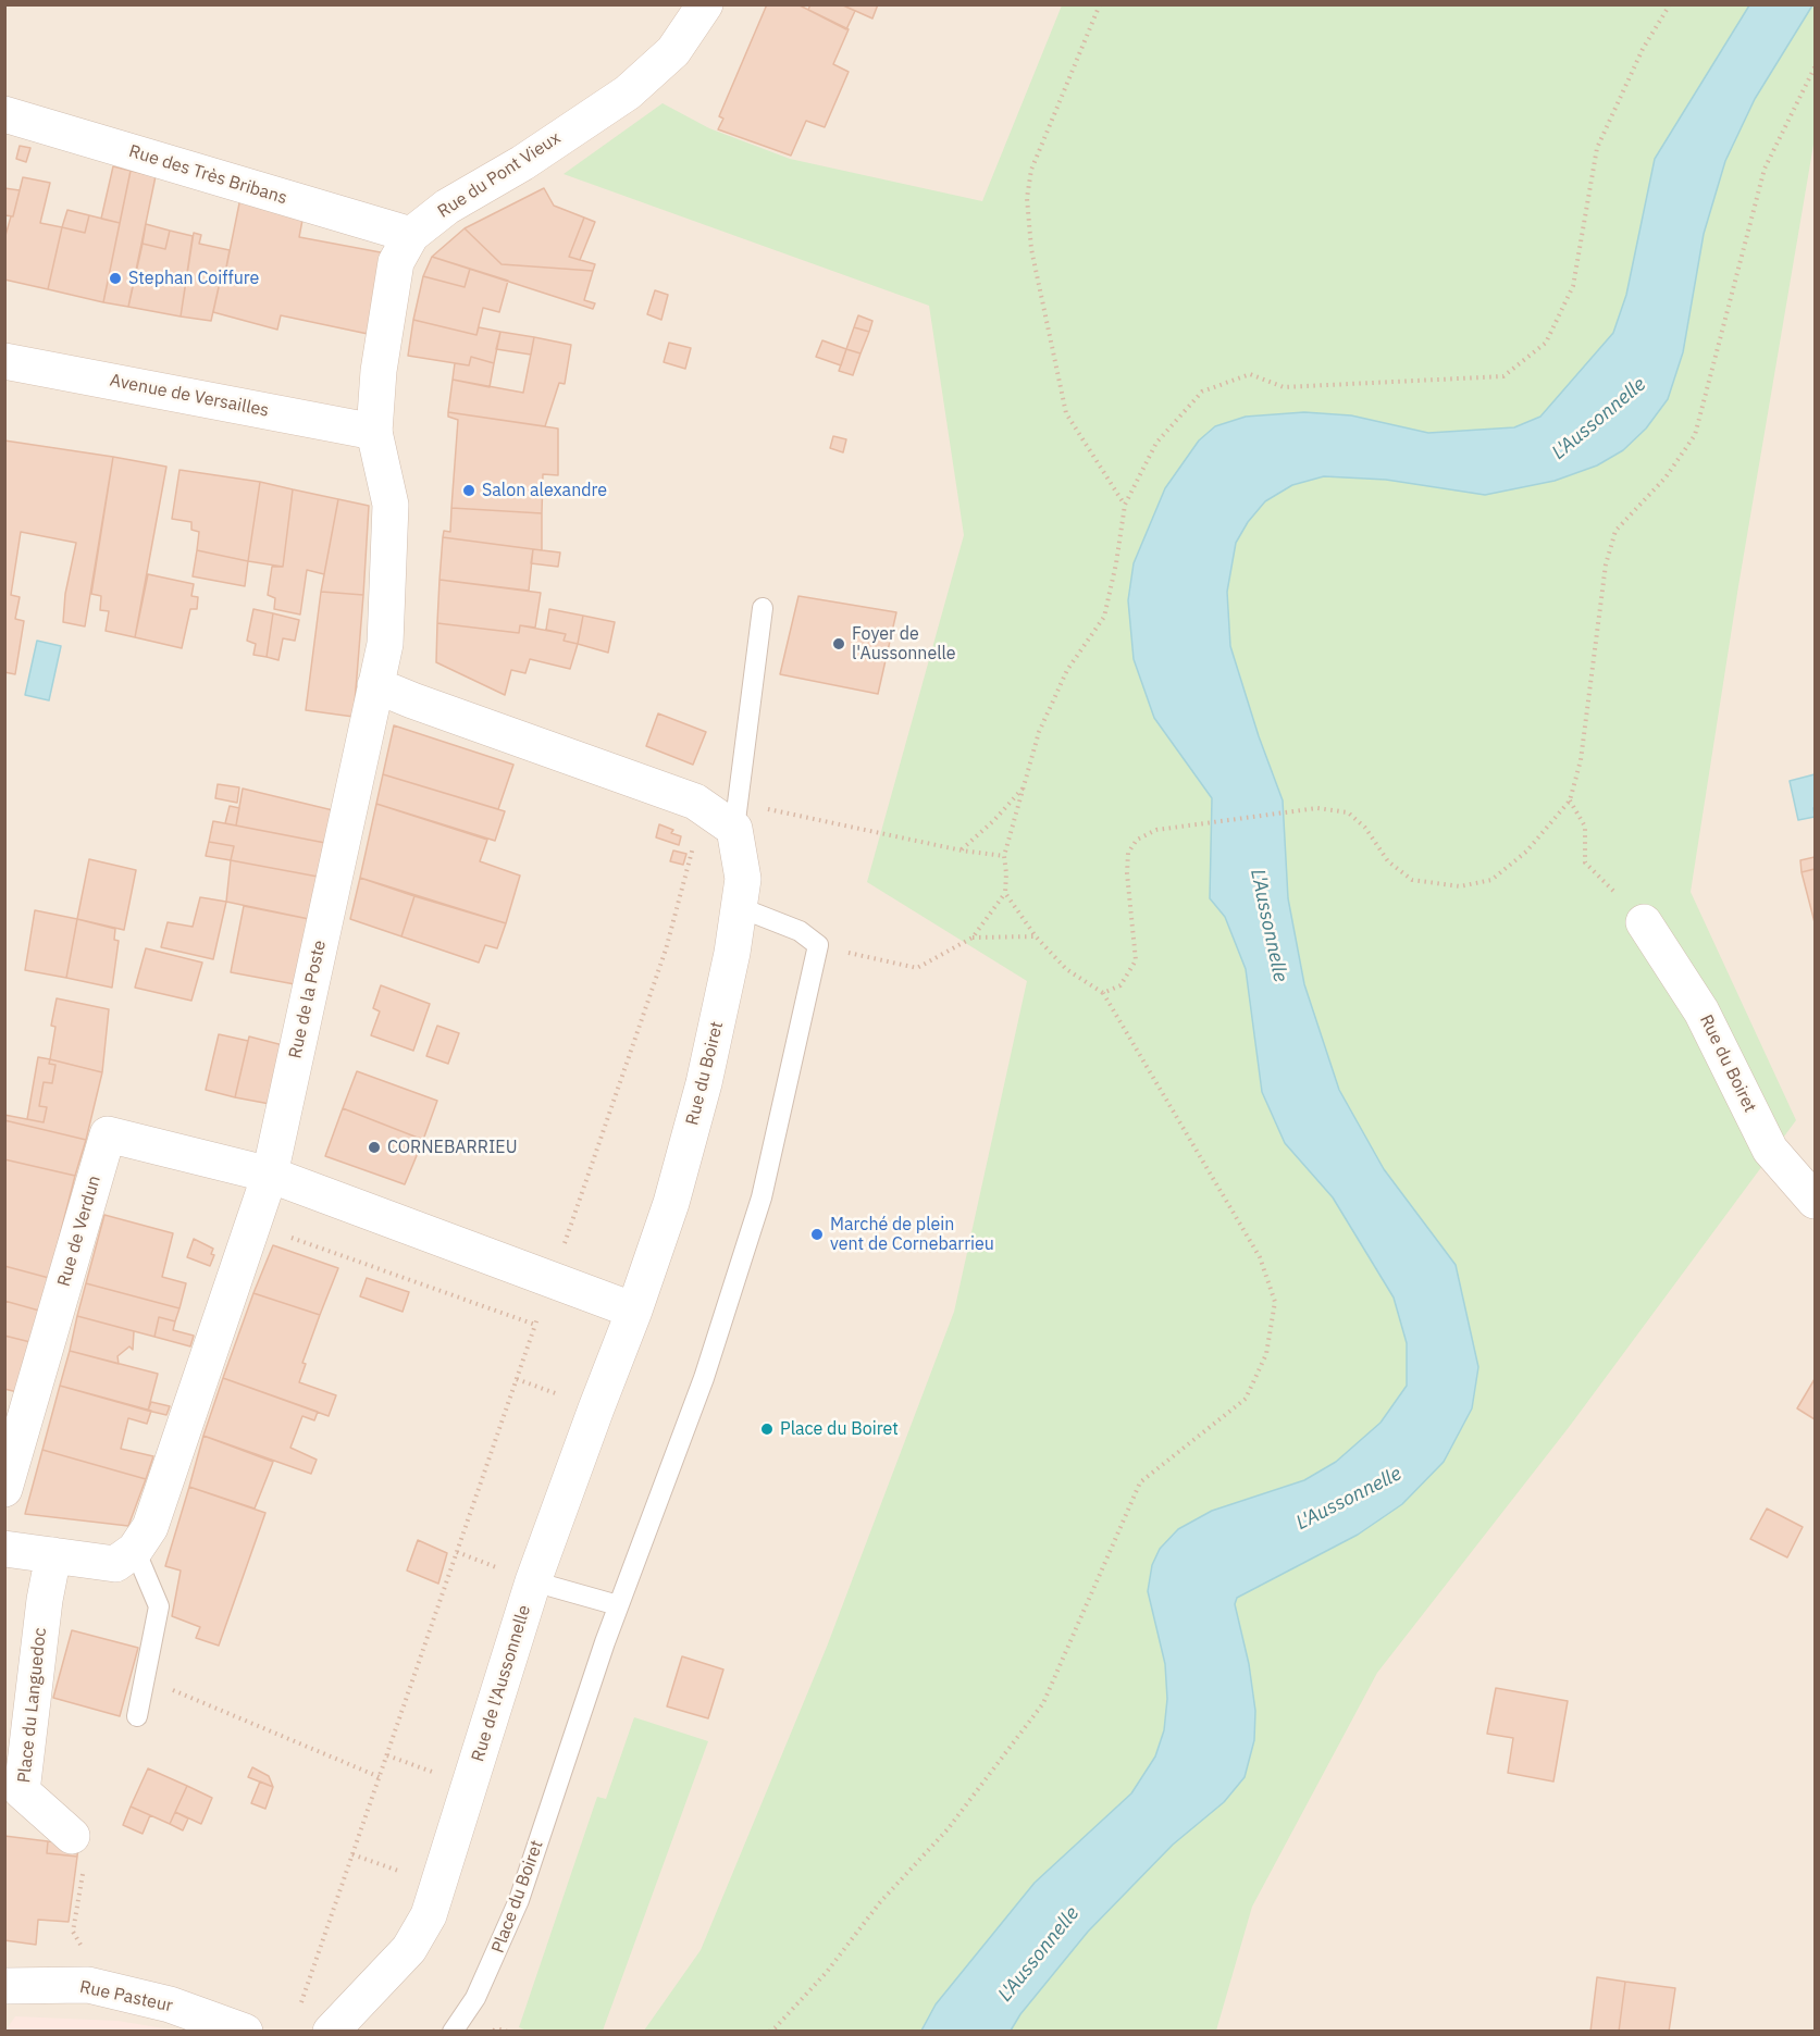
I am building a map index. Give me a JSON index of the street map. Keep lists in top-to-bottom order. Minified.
{"streets":{"street":["Rue des Très Bribans","Rue du Pont Vieux","Avenue de Versailles","Rue de la Poste","Rue du Boiret","Rue de Verdun","Rue de l'Aussonnelle","Place du Languedoc","Rue Pasteur"],"lane":["Place du Boiret"]},"crossings":[["Rue des Très Bribans","Rue du Pont Vieux"],["Rue du Pont Vieux","Avenue de Versailles"],["Rue du Pont Vieux","Rue de la Poste"],["Avenue de Versailles","Rue de la Poste"],["Rue de la Poste","Rue de Verdun"],["Rue du Boiret","Rue de l'Aussonnelle"]],"water":["L'Aussonnelle"],"places":["Stephan Coiffure","Salon alexandre","Foyer de l'Aussonnelle","CORNEBARRIEU","Marché de plein vent de Cornebarrieu","Place du Boiret"]}
